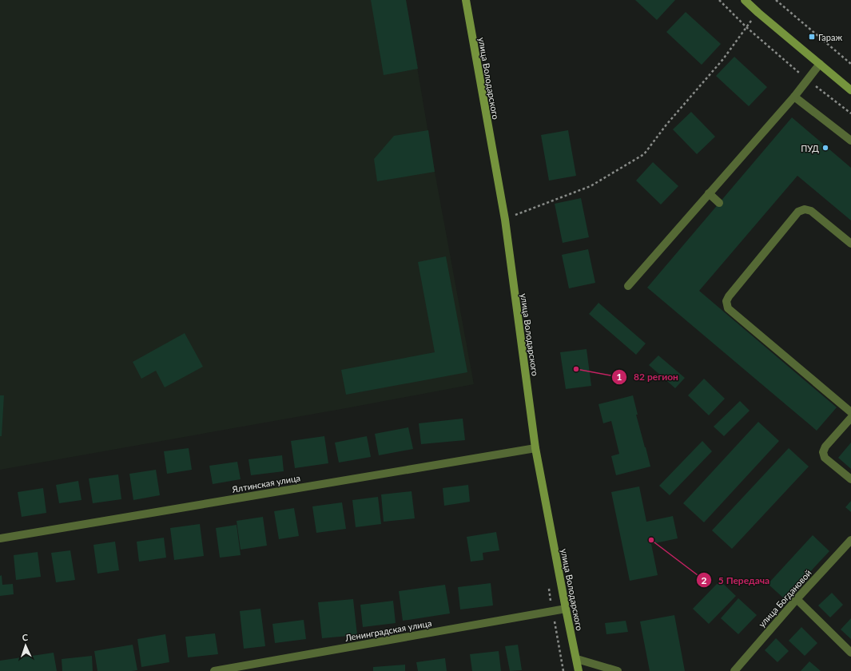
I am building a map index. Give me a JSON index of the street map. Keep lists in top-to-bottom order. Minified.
{"streets":{"main road":["улица Володарского"],"street":["Ялтинская улица","улица Богдановой","Ленинградская улица"]},"crossings":[["улица Володарского","Ялтинская улица"],["улица Володарского","Ленинградская улица"]],"places":{"transit":["Гараж"],"other":["ПУД","82 регион","5 Передача"]},"north":"top"}
